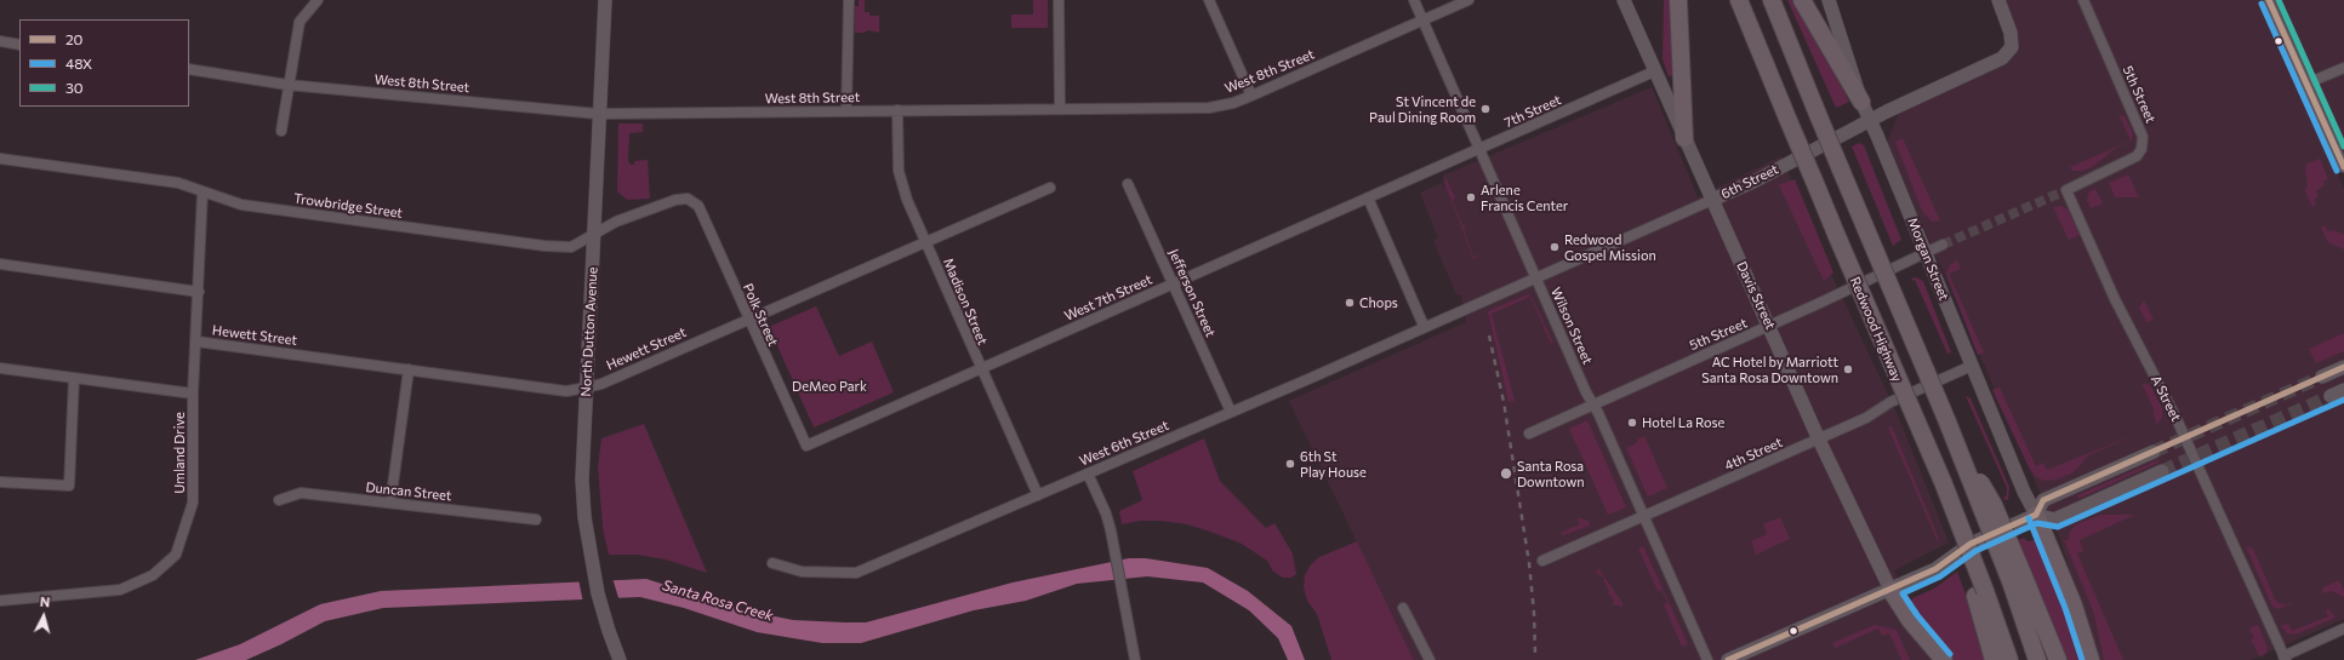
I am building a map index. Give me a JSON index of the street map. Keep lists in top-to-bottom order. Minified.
{"streets":{"highway":["Redwood Highway"],"main road":["6th Street","Morgan Street","Davis Street","North Dutton Avenue"],"street":["West 8th Street","5th Street","7th Street","Trowbridge Street","Jefferson Street","West 7th Street","Madison Street","Polk Street","Wilson Street","Hewett Street","A Street","West 6th Street","Umland Drive","4th Street","Duncan Street"]},"crossings":[["West 8th Street","Madison Street"],["West 8th Street","Wilson Street"],["West 8th Street","North Dutton Avenue"],["5th Street","Morgan Street"],["5th Street","Davis Street"],["5th Street","Wilson Street"],["5th Street","A Street"],["7th Street","Davis Street"],["7th Street","West 7th Street"],["7th Street","Wilson Street"],["6th Street","Morgan Street"],["6th Street","Davis Street"],["6th Street","Wilson Street"],["6th Street","West 6th Street"],["Trowbridge Street","Polk Street"],["Trowbridge Street","North Dutton Avenue"],["Trowbridge Street","Umland Drive"],["Morgan Street","4th Street"],["Jefferson Street","West 7th Street"],["Jefferson Street","West 6th Street"],["Davis Street","4th Street"],["West 7th Street","Madison Street"],["West 7th Street","Polk Street"],["Madison Street","Hewett Street"],["Madison Street","West 6th Street"],["Polk Street","Hewett Street"],["Wilson Street","4th Street"],["North Dutton Avenue","Hewett Street"],["Hewett Street","Umland Drive"]],"water":["Santa Rosa Creek"],"parks":["DeMeo Park"],"places":["St Vincent de Paul Dining Room","Arlene Francis Center","Redwood Gospel Mission","Chops","AC Hotel by Marriott Santa Rosa Downtown","Hotel La Rose","6th St Play House","Santa Rosa Downtown"],"lines":["transit line 20","transit line 30","transit line 48X"],"legend":["20","48X","30"],"north":"top"}
